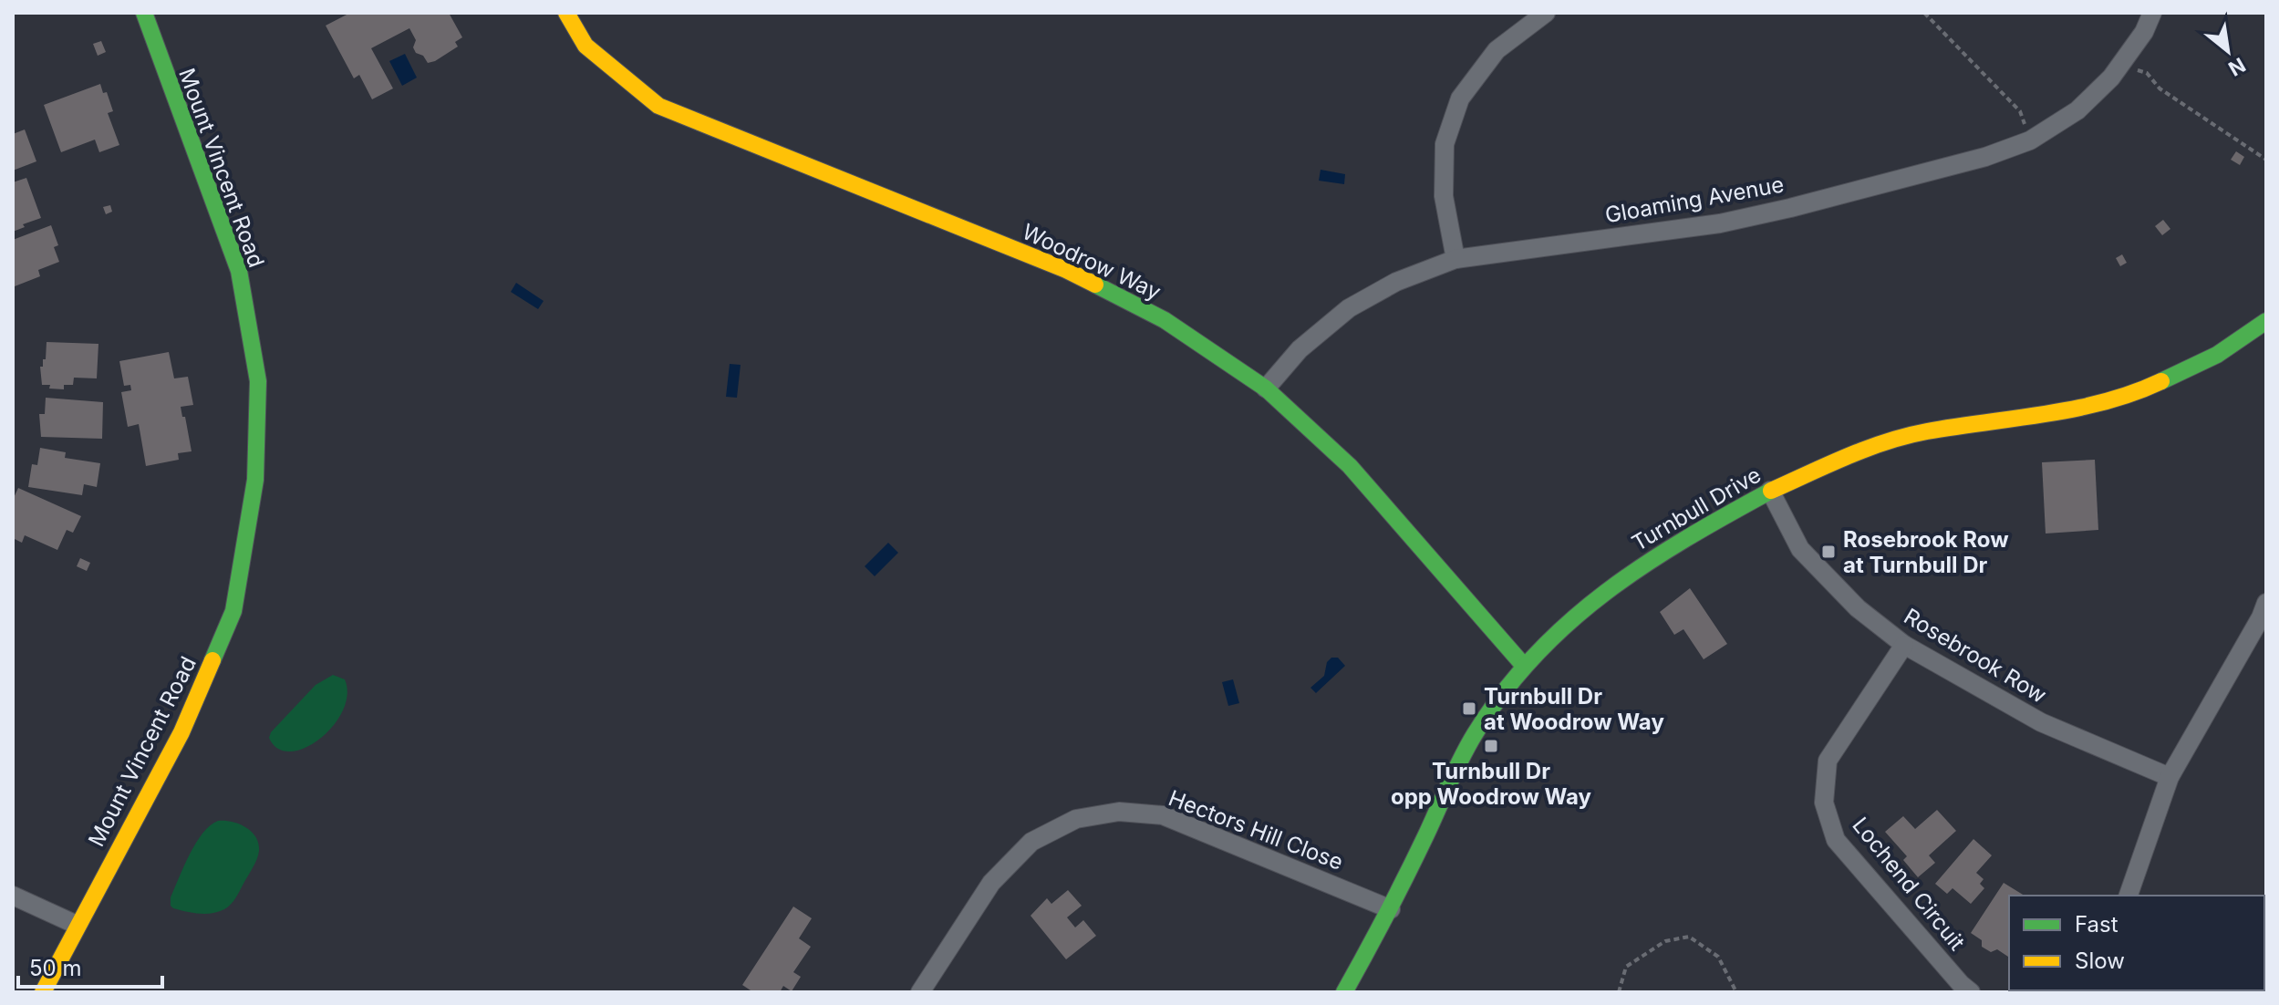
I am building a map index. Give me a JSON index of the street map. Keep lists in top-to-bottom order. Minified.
{"streets":{"street":["Mount Vincent Road","Gloaming Avenue","Woodrow Way","Turnbull Drive","Rosebrook Row","Hectors Hill Close","Lochend Circuit"]},"crossings":[["Gloaming Avenue","Woodrow Way"],["Woodrow Way","Turnbull Drive"],["Turnbull Drive","Rosebrook Row"],["Turnbull Drive","Hectors Hill Close"],["Rosebrook Row","Lochend Circuit"]],"places":{"transit":["Rosebrook Row at Turnbull Dr","Turnbull Dr at Woodrow Way","Turnbull Dr opp Woodrow Way"]},"legend":["Fast","Slow"],"scale_bar":"50 m","north":"bottom right"}
